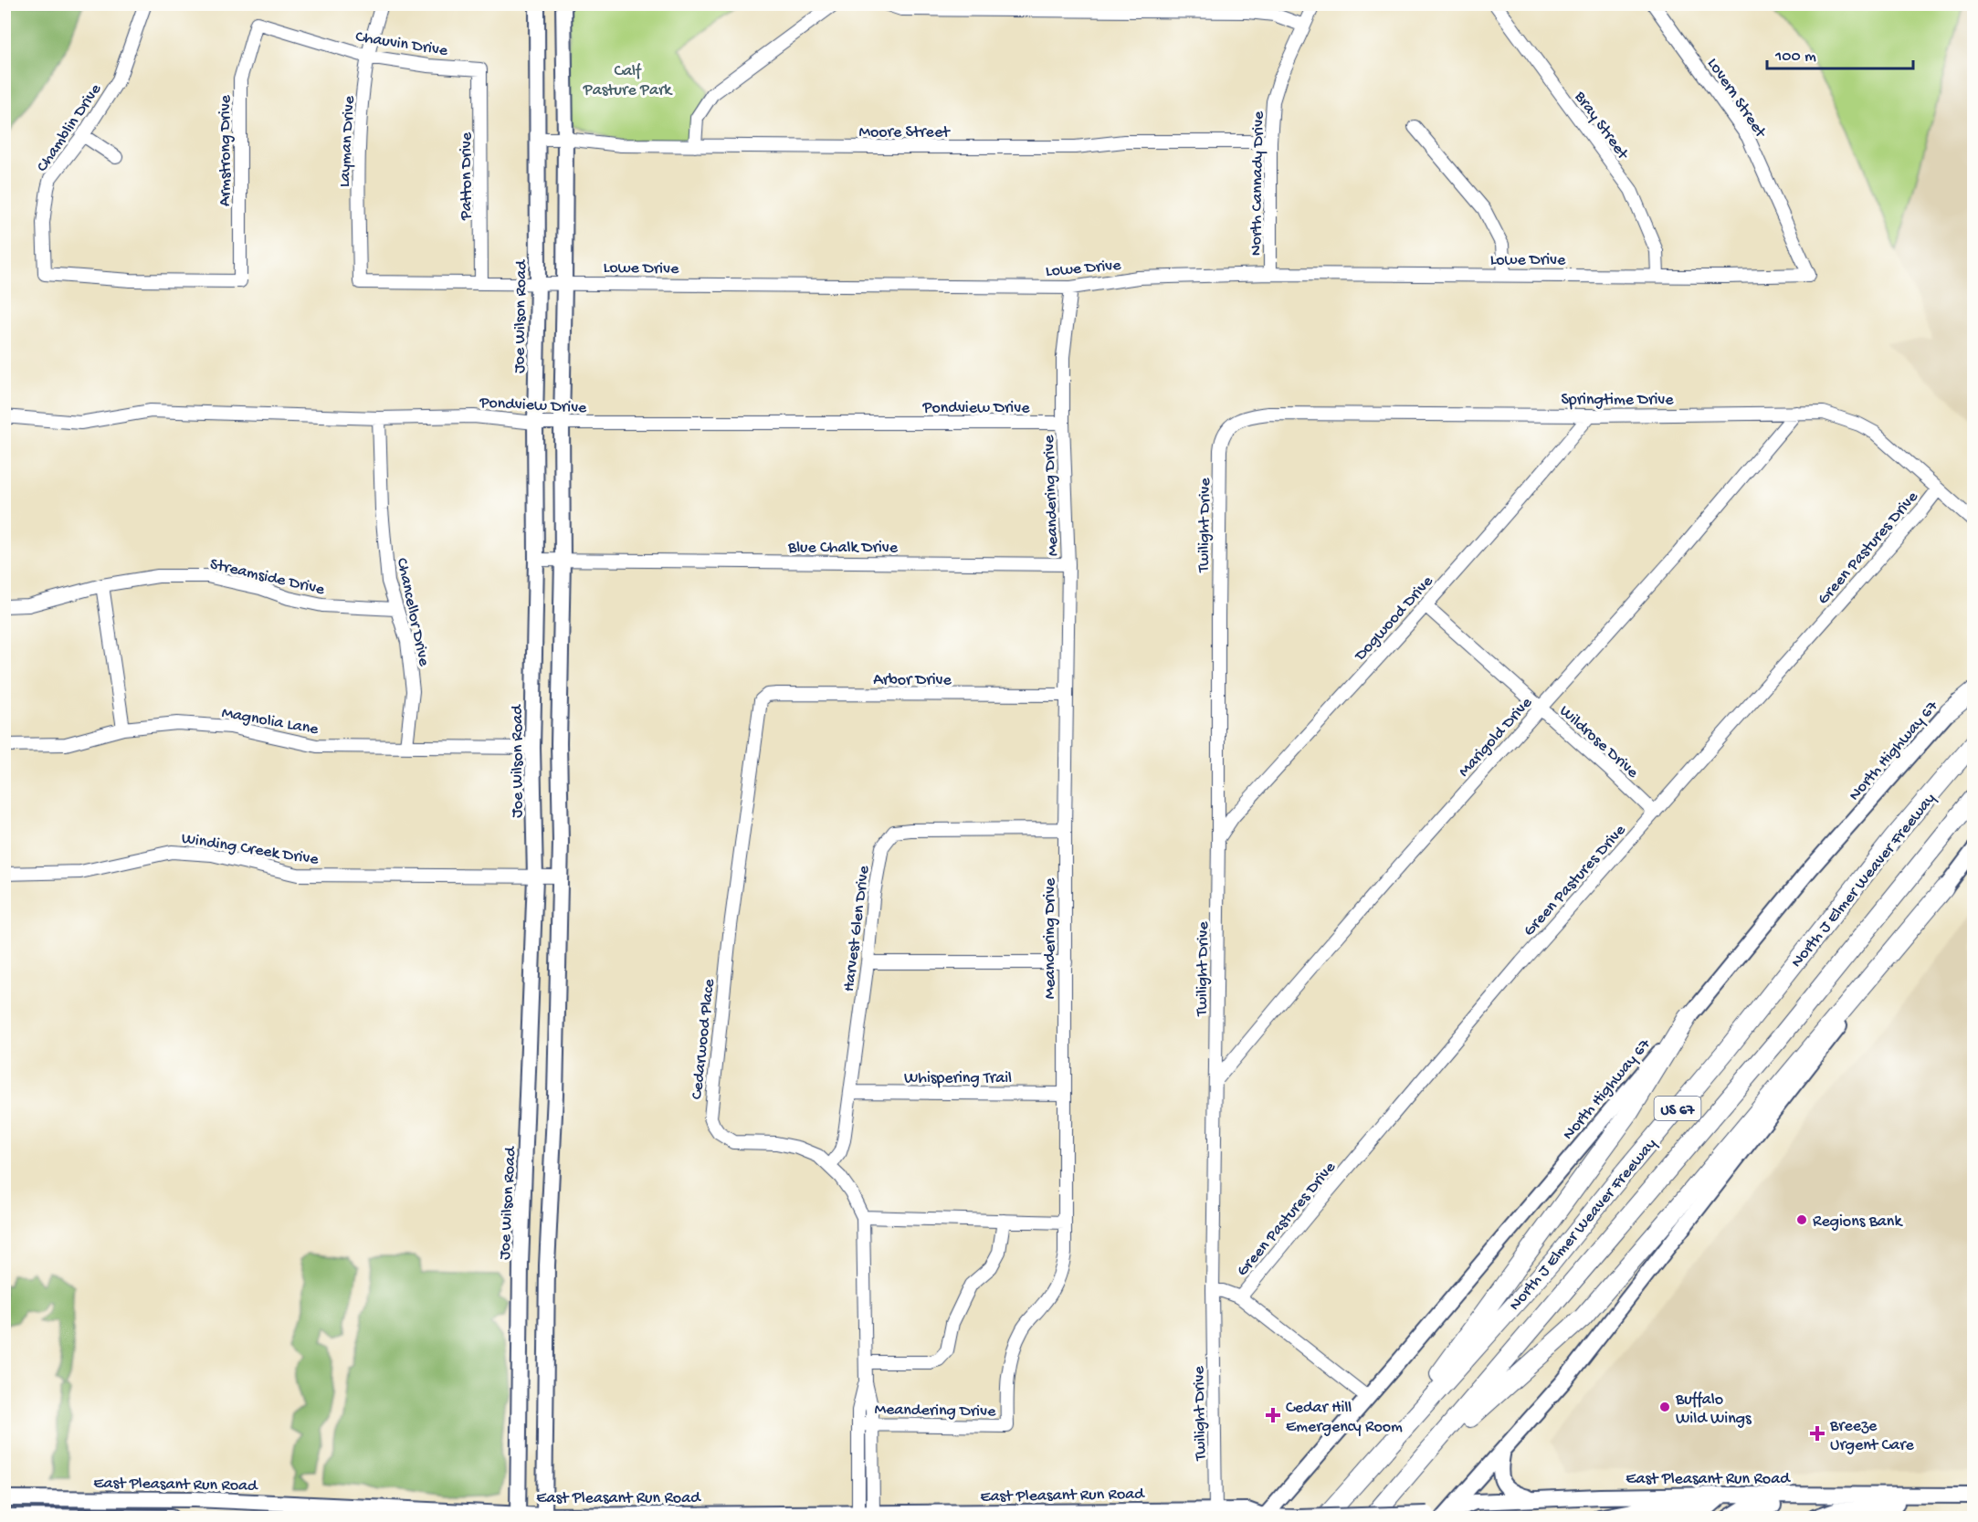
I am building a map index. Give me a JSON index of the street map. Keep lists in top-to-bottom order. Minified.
{"streets":{"highway":["North J Elmer Weaver Freeway","US 67"],"main road":["Joe Wilson Road","North Highway 67","East Pleasant Run Road"],"street":["Chauvin Drive","Lovern Street","Bray Street","Chamblin Drive","Moore Street","Layman Drive","Armstrong Drive","Patton Drive","North Cannady Drive","Lowe Drive","Springtime Drive","Pondview Drive","Meandering Drive","Twilight Drive","Blue Chalk Drive","Green Pastures Drive","Streamside Drive","Chancellor Drive","Dogwood Drive","Arbor Drive","Magnolia Lane","Marigold Drive","Wildrose Drive","Winding Creek Drive","Harvest Glen Drive","Cedarwood Place","Whispering Trail"]},"crossings":[["Chauvin Drive","Layman Drive"],["Chauvin Drive","Armstrong Drive"],["Chauvin Drive","Patton Drive"],["Lovern Street","Lowe Drive"],["Bray Street","Lowe Drive"],["Chamblin Drive","Armstrong Drive"],["Moore Street","North Cannady Drive"],["Moore Street","Joe Wilson Road"],["Layman Drive","Lowe Drive"],["Patton Drive","Lowe Drive"],["North Cannady Drive","Lowe Drive"],["Lowe Drive","Joe Wilson Road"],["Lowe Drive","Meandering Drive"],["Joe Wilson Road","Pondview Drive"],["Joe Wilson Road","Blue Chalk Drive"],["Joe Wilson Road","Magnolia Lane"],["Joe Wilson Road","Winding Creek Drive"],["Joe Wilson Road","East Pleasant Run Road"],["Springtime Drive","Twilight Drive"],["Springtime Drive","Green Pastures Drive"],["Springtime Drive","Dogwood Drive"],["Springtime Drive","Marigold Drive"],["Pondview Drive","Meandering Drive"],["Pondview Drive","Chancellor Drive"],["Meandering Drive","Blue Chalk Drive"],["Meandering Drive","Arbor Drive"],["Meandering Drive","Harvest Glen Drive"],["Meandering Drive","Cedarwood Place"],["Meandering Drive","Whispering Trail"],["Twilight Drive","Dogwood Drive"],["Twilight Drive","Marigold Drive"],["Twilight Drive","East Pleasant Run Road"],["Green Pastures Drive","Wildrose Drive"],["Streamside Drive","Chancellor Drive"],["Chancellor Drive","Magnolia Lane"],["Dogwood Drive","Wildrose Drive"],["Arbor Drive","Cedarwood Place"],["Marigold Drive","Wildrose Drive"],["North Highway 67","East Pleasant Run Road"],["Harvest Glen Drive","Cedarwood Place"],["Harvest Glen Drive","Whispering Trail"],["Cedarwood Place","East Pleasant Run Road"]],"parks":["Calf Pasture Park"],"places":{"other":["Regions Bank","Buffalo Wild Wings"],"health":["Cedar Hill Emergency Room","Breeze Urgent Care"]},"scale_bar":"100 m"}
